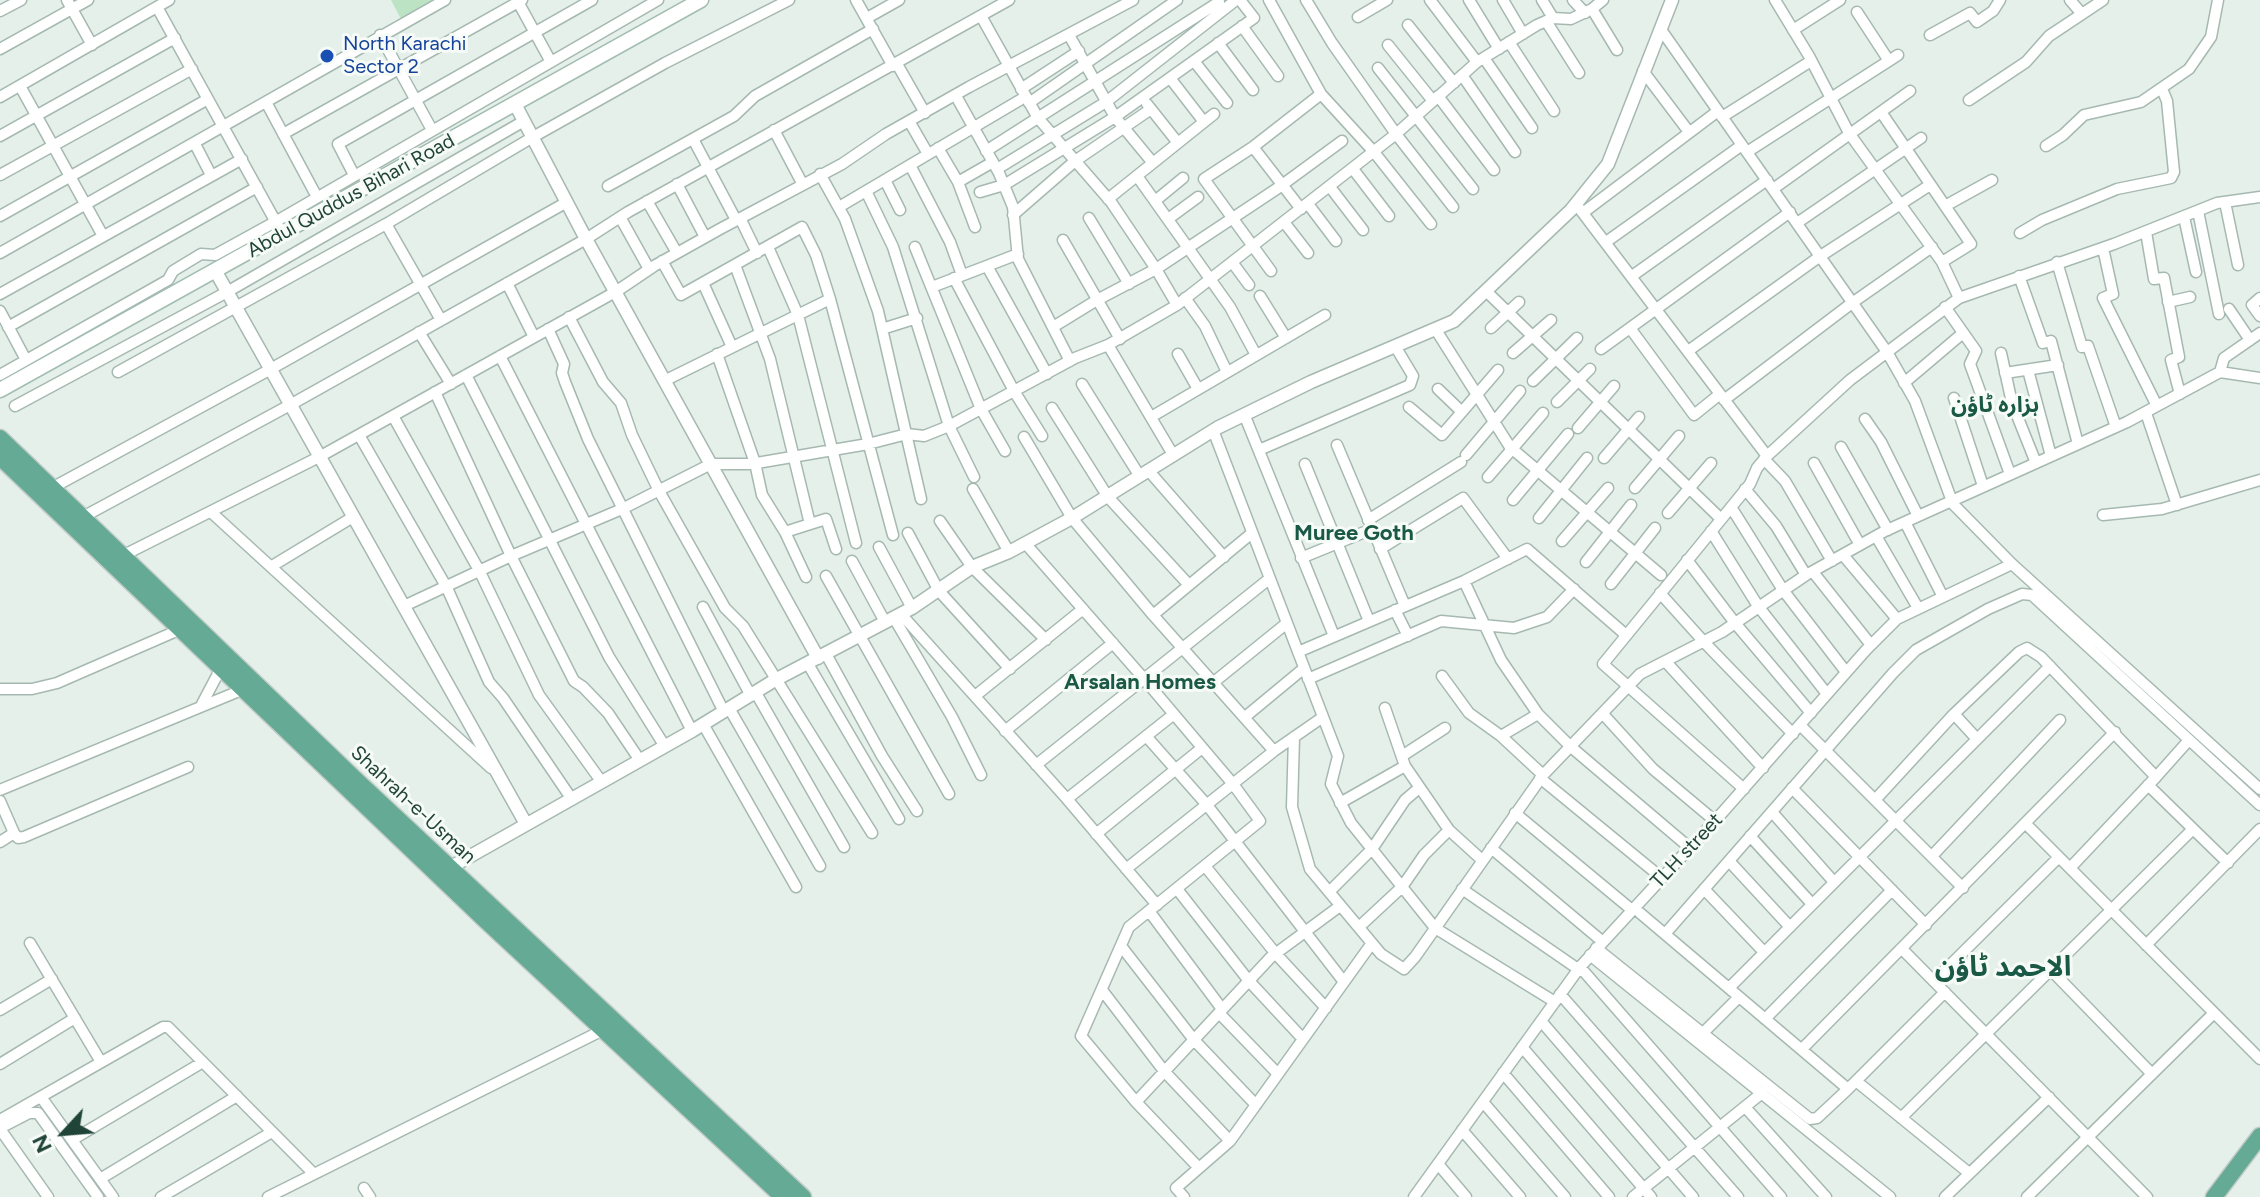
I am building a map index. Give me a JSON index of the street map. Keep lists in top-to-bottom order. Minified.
{"streets":{"main road":["Abdul Quddus Bihari Road","Shahrah-e-Usman"],"street":["TLH street"]},"districts":["ہزارہ ٹاؤن","Muree Goth","Arsalan Homes","الاحمد ٹاؤن"],"places":["North Karachi Sector 2"],"north":"bottom left"}
